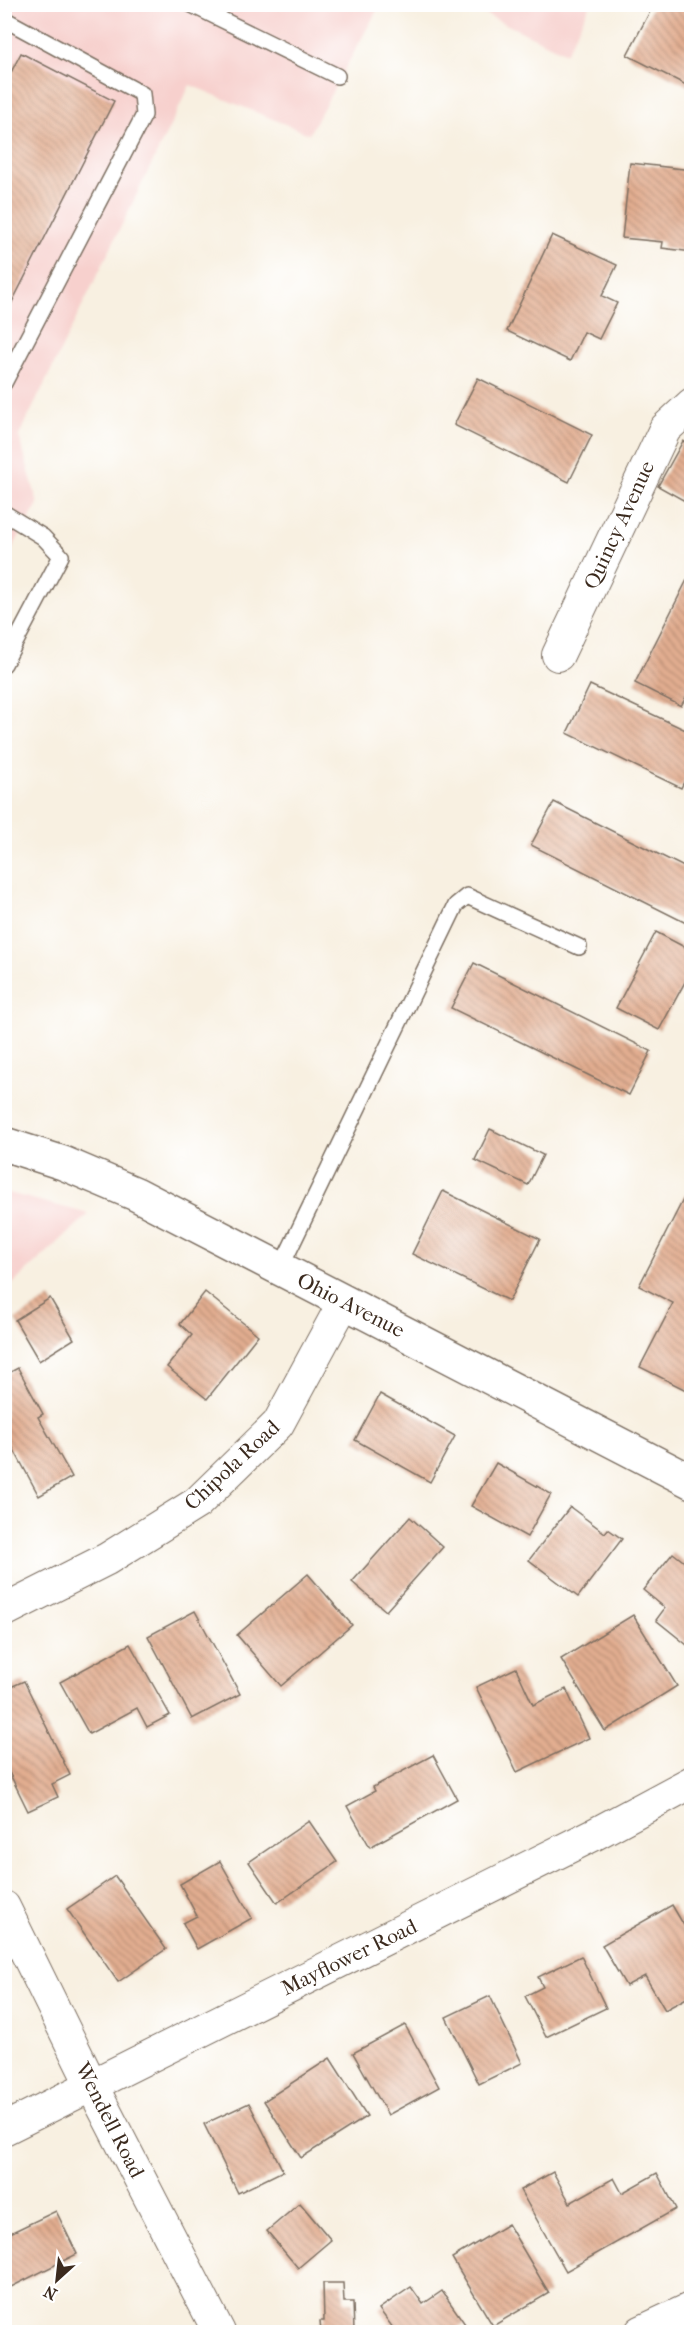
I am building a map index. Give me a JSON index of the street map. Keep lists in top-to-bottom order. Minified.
{"streets":{"street":["Quincy Avenue","Ohio Avenue","Chipola Road","Mayflower Road","Wendell Road"]},"crossings":[["Ohio Avenue","Chipola Road"],["Mayflower Road","Wendell Road"]],"north":"bottom left"}
